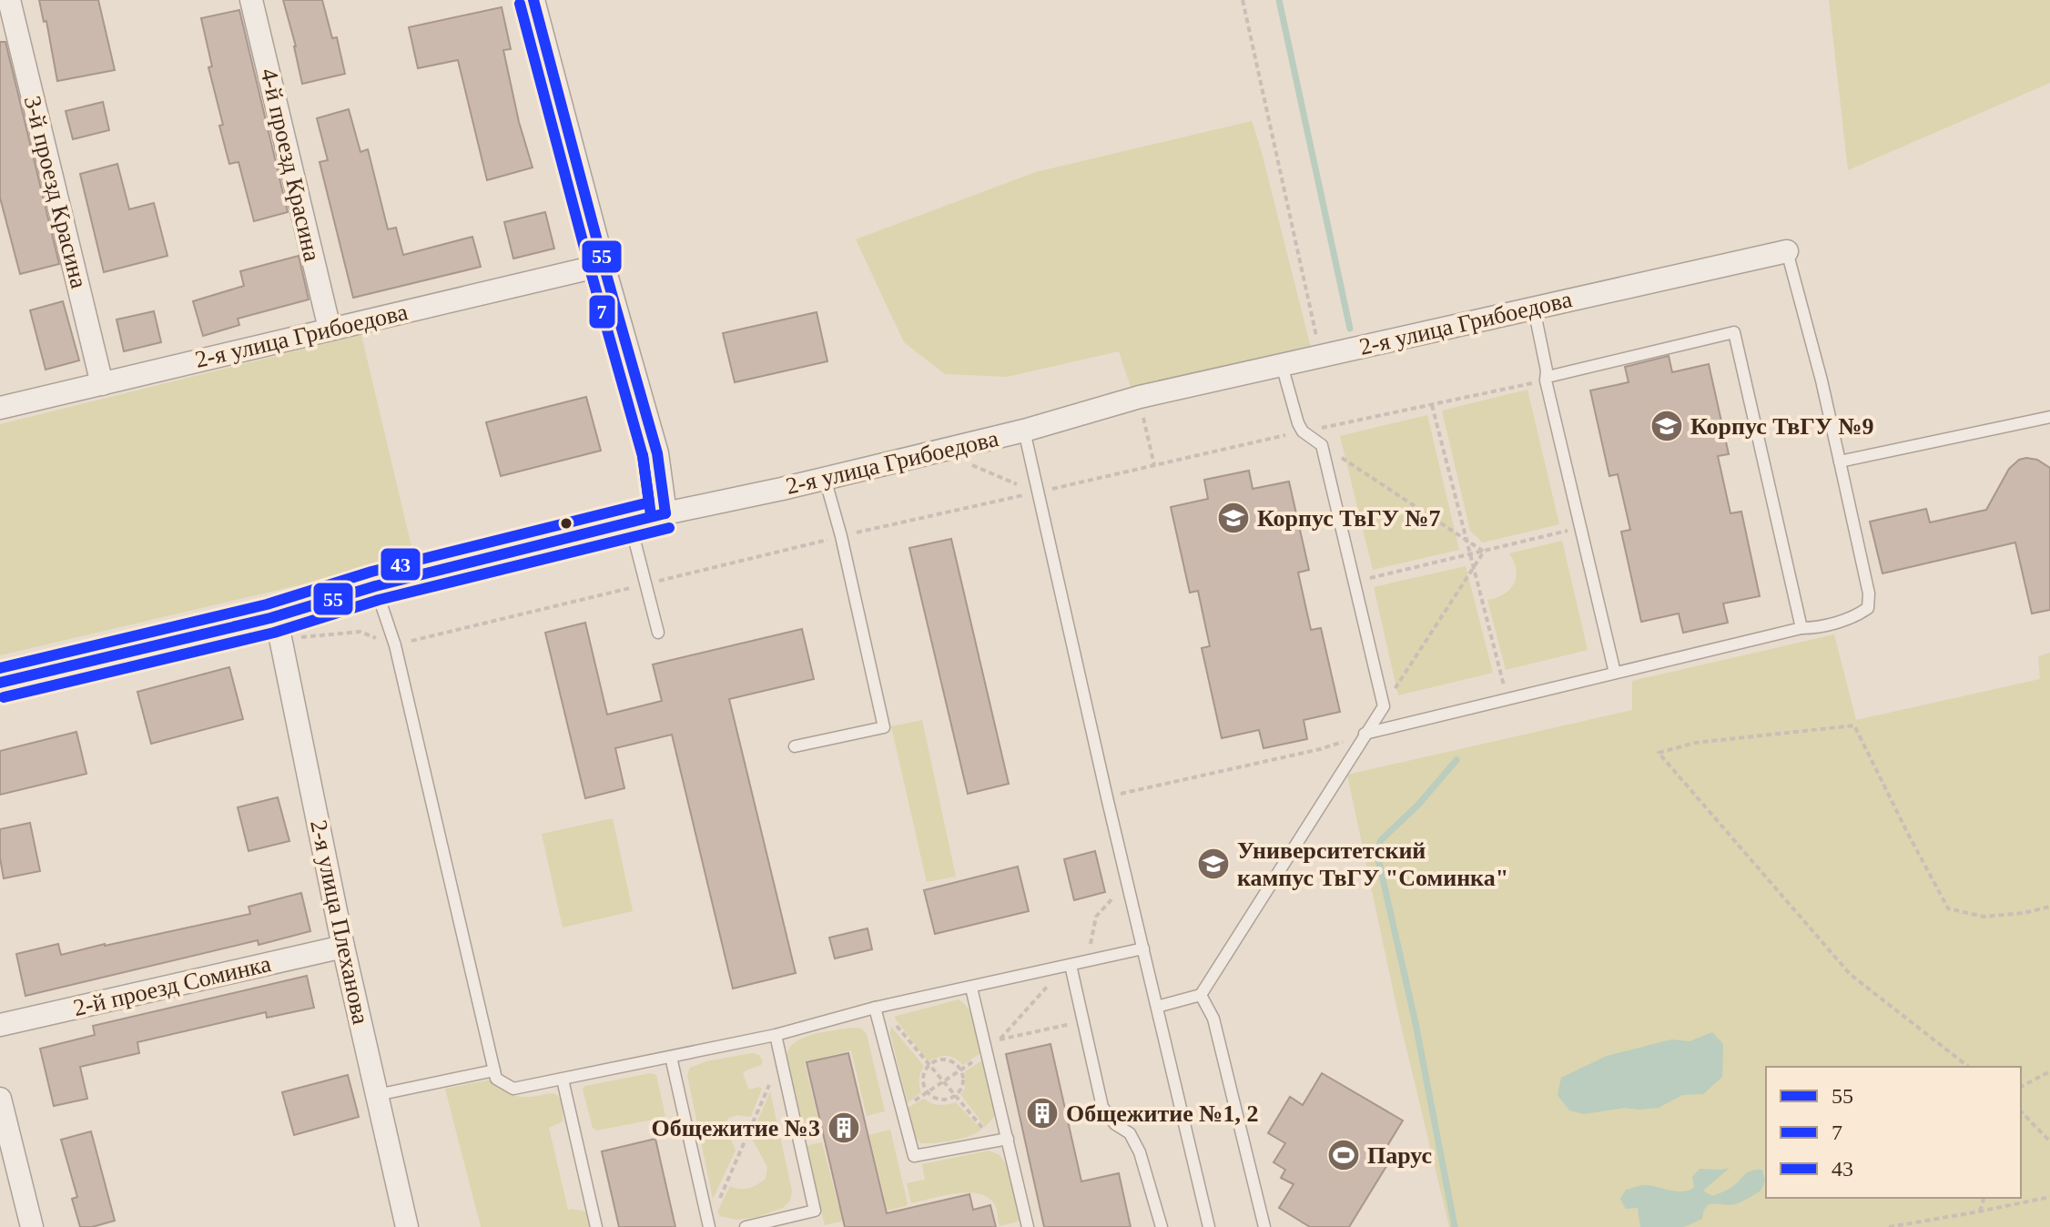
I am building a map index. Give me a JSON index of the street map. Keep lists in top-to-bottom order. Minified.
{"streets":{"street":["4-й проезд Красина","3-й проезд Красина","2-я улица Грибоедова","2-я улица Плеханова","2-й проезд Соминка"]},"crossings":[["4-й проезд Красина","2-я улица Грибоедова"],["3-й проезд Красина","2-я улица Грибоедова"],["2-я улица Грибоедова","2-я улица Плеханова"],["2-я улица Плеханова","2-й проезд Соминка"]],"places":{"school or university":["Корпус ТвГУ №9","Корпус ТвГУ №7","Университетский кампус ТвГУ \"Соминка\""],"building":["Общежитие №1, 2","Общежитие №3"],"sports":["Парус"]},"lines":["transit line 55","transit line 7","transit line 43"],"legend":["55","7","43"]}
